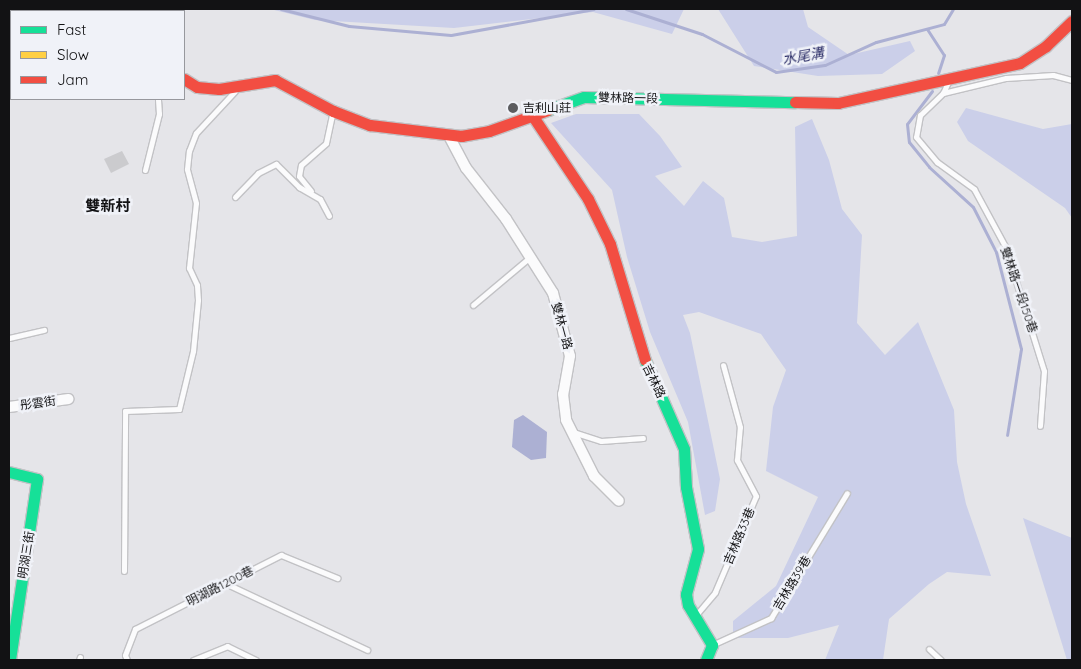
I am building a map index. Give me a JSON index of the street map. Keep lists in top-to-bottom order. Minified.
{"streets":{"street":["雙林路一段","雙林一路","吉林路","彤雲街","明湖三街"],"lane":["雙林路一段150巷","吉林路33巷","吉林路39巷","明湖路1200巷"]},"crossings":[["雙林路一段","雙林路一段150巷"],["雙林路一段","雙林一路"],["雙林路一段","吉林路"],["吉林路","吉林路33巷"],["吉林路","吉林路39巷"]],"districts":["雙新村"],"water":["水尾溝"],"places":["吉利山莊"],"legend":["Fast","Slow","Jam"]}
